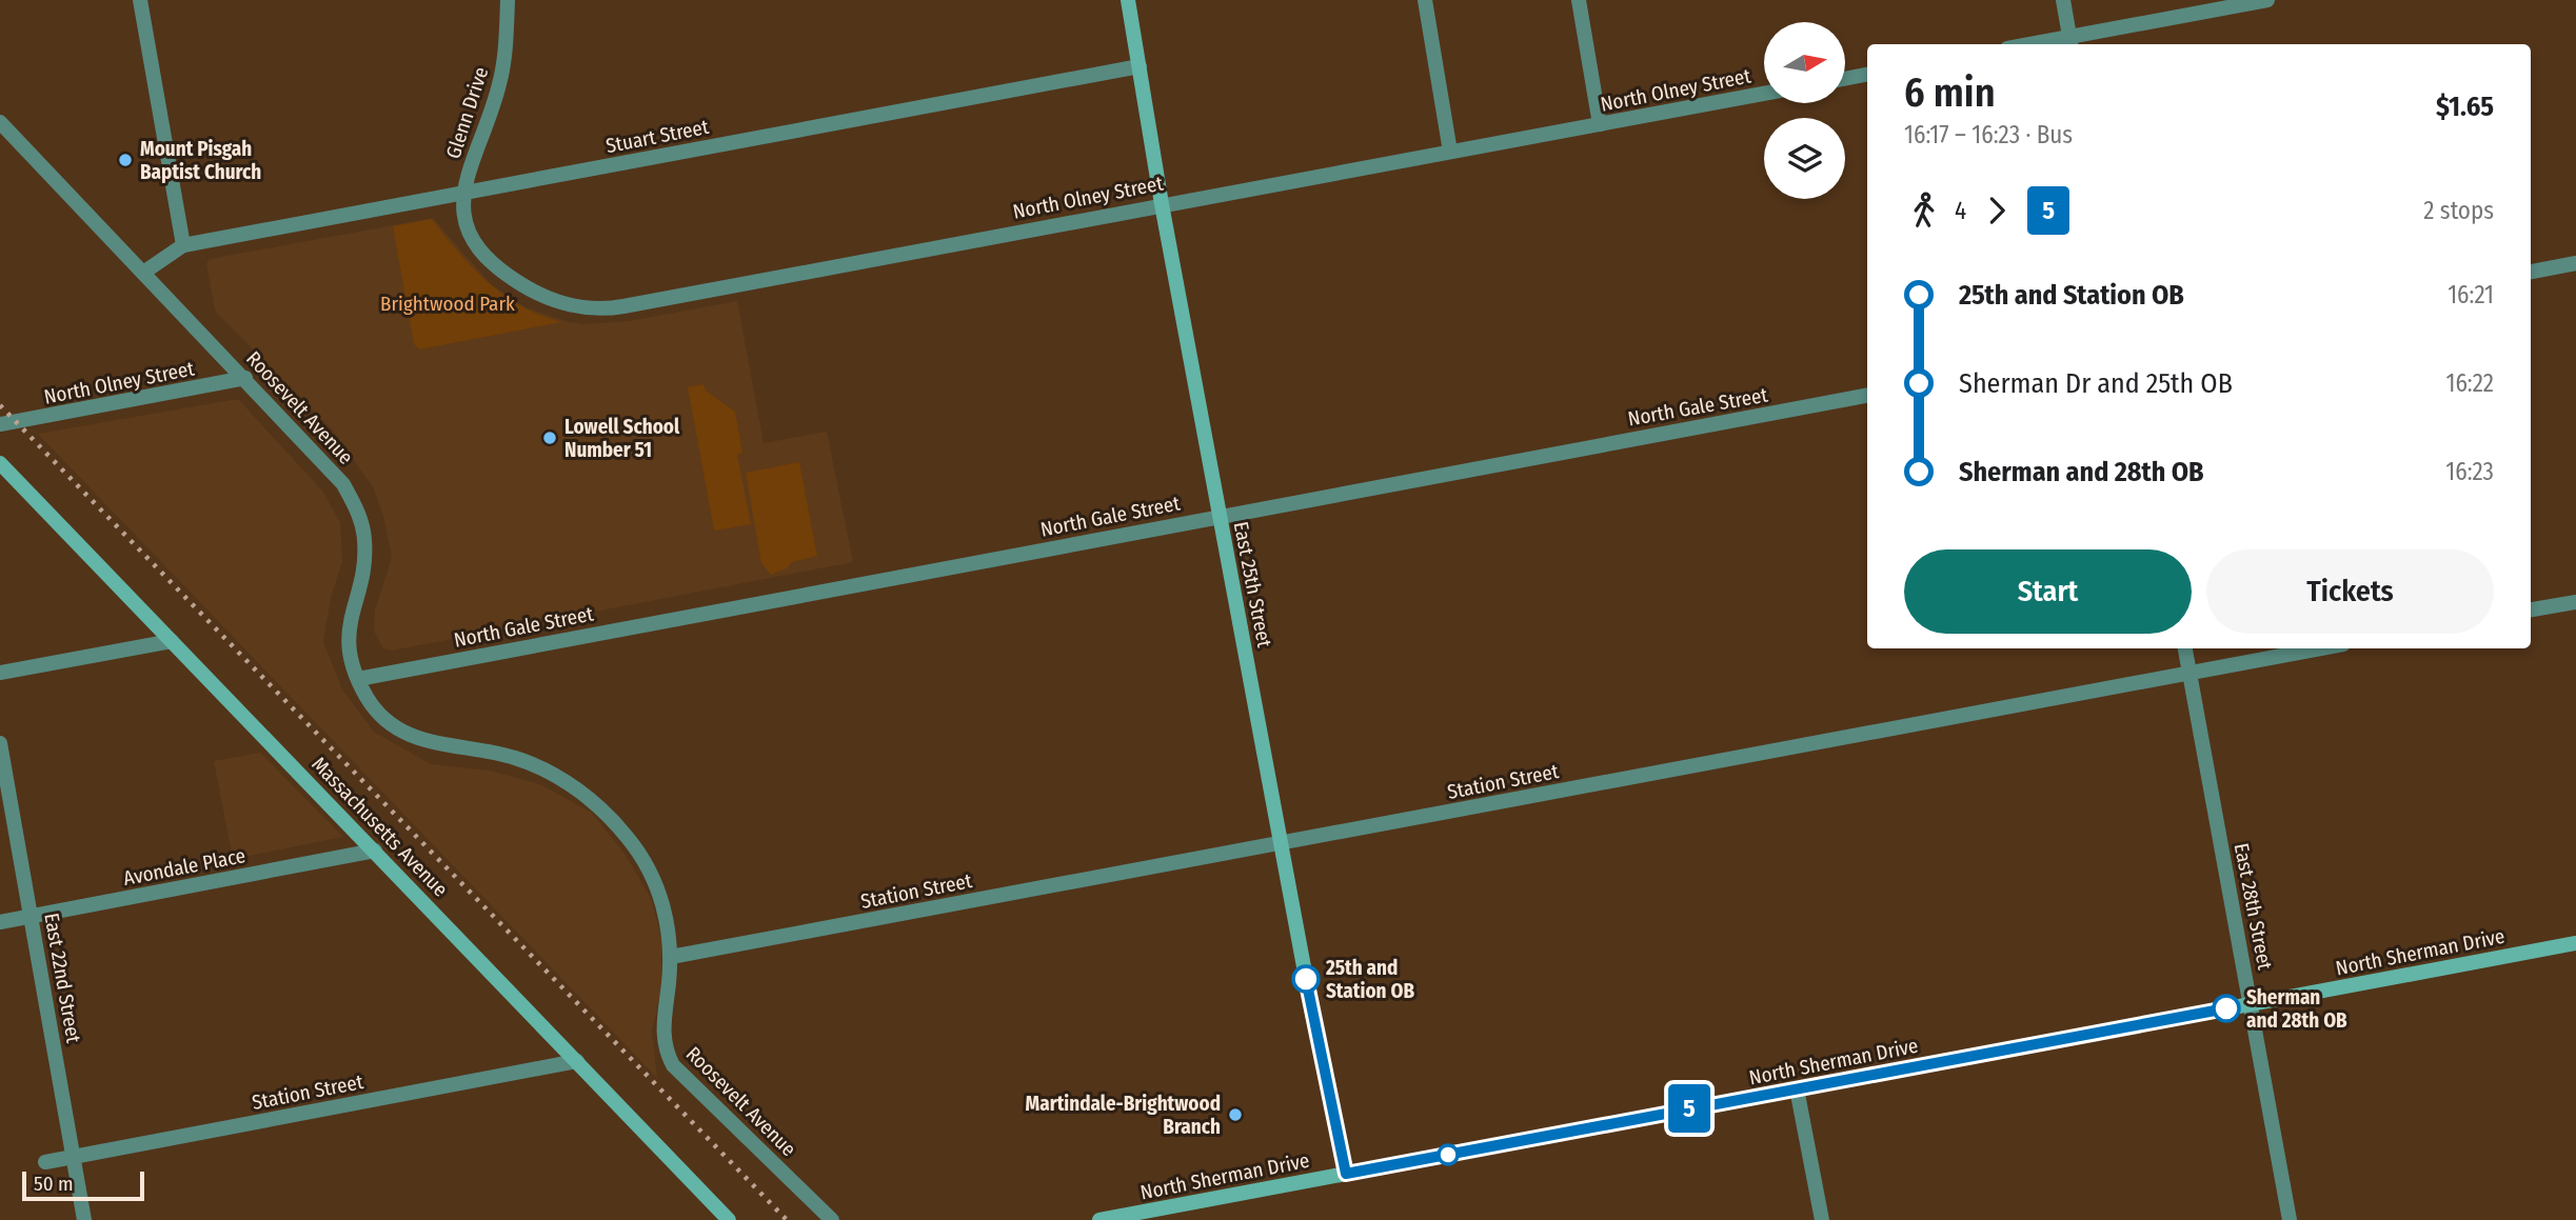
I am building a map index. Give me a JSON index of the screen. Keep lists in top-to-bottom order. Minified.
{"streets":{"street":["North Olney Street","Glenn Drive","Stuart Street","North Gale Street","Roosevelt Avenue","East 25th Street","Station Street","Massachusetts Avenue","Avondale Place","East 28th Street","North Sherman Drive","East 22nd Street"]},"crossings":[["North Olney Street","Glenn Drive"],["North Olney Street","Stuart Street"],["North Olney Street","Roosevelt Avenue"],["North Olney Street","East 25th Street"],["Glenn Drive","Stuart Street"],["Stuart Street","East 25th Street"],["North Gale Street","Roosevelt Avenue"],["North Gale Street","East 25th Street"],["Roosevelt Avenue","Station Street"],["East 25th Street","Station Street"],["East 25th Street","North Sherman Drive"],["Station Street","Massachusetts Avenue"],["Station Street","East 28th Street"],["Station Street","East 22nd Street"],["Massachusetts Avenue","Avondale Place"],["Avondale Place","East 22nd Street"],["East 28th Street","North Sherman Drive"]],"parks":["Brightwood Park"],"places":["Mount Pisgah Baptist Church","Lowell School Number 51","25th and Station OB","Sherman and 28th OB","Martindale-Brightwood Branch"],"lines":["bus line 5"],"scale_bar":"50 m","north":"right","page":{"on_map":"5","heading":["6 min","16:17 – 16:23 · Bus","$1.65"],"legs":["4","5","2 stops"],"list":[{"name":"25th and Station OB","value":"16:21"},{"name":"Sherman Dr and 25th OB","value":"16:22"},{"name":"Sherman and 28th OB","value":"16:23"}],"buttons":["Start","Tickets"],"scale":"50 m"}}
